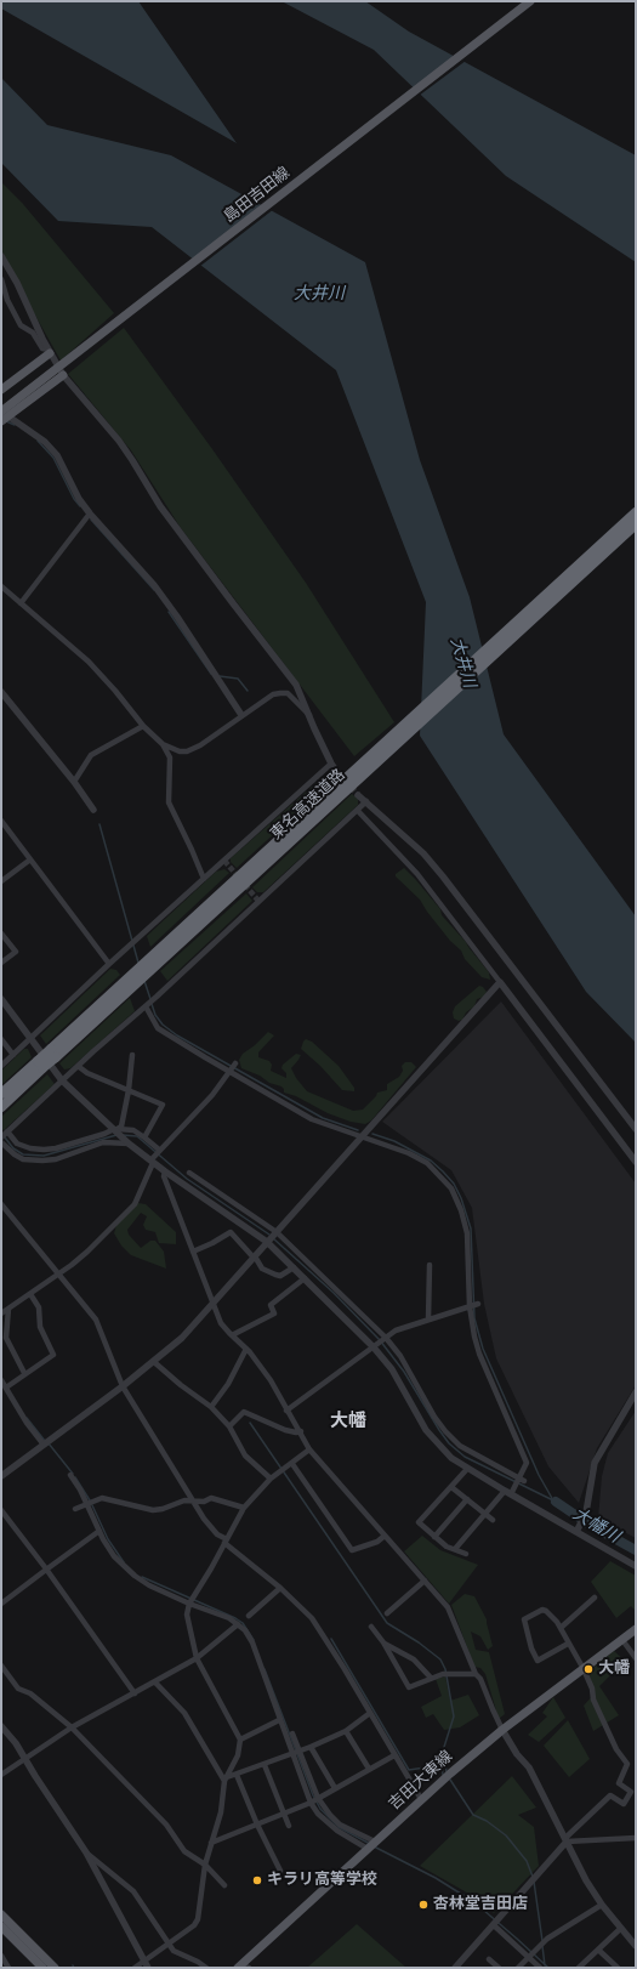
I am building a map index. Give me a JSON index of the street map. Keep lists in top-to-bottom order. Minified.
{"streets":{"highway":["東名高速道路"],"main road":["島田吉田線","吉田大東線"]},"districts":["大幡"],"water":["大井川","大幡川"],"places":["大幡","キラリ高等学校","杏林堂吉田店"]}
